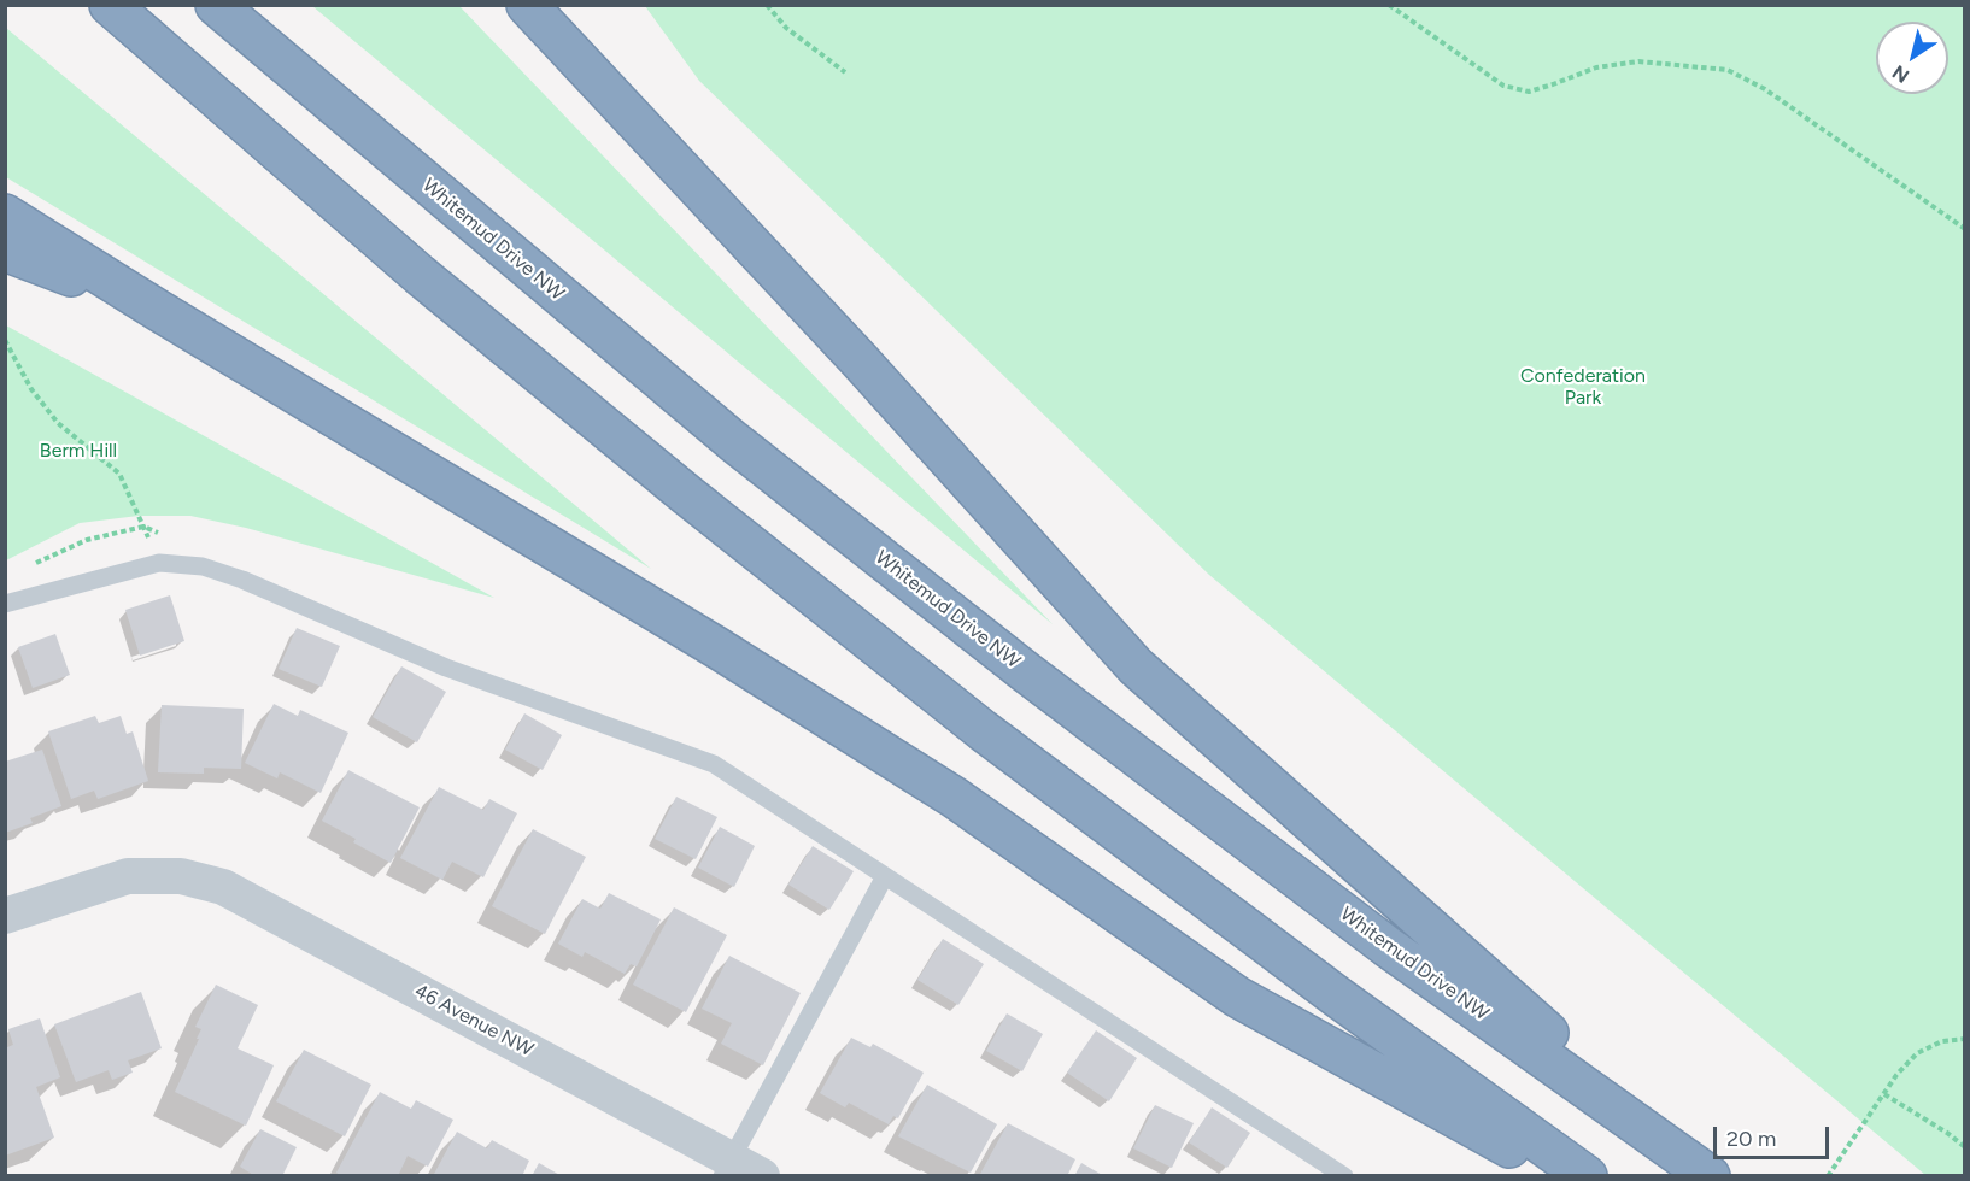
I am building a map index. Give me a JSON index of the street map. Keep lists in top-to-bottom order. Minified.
{"streets":{"highway":["Whitemud Drive NW"],"street":["46 Avenue NW"]},"parks":["Confederation Park","Berm Hill"],"scale_bar":"20 m","north":"bottom left"}
